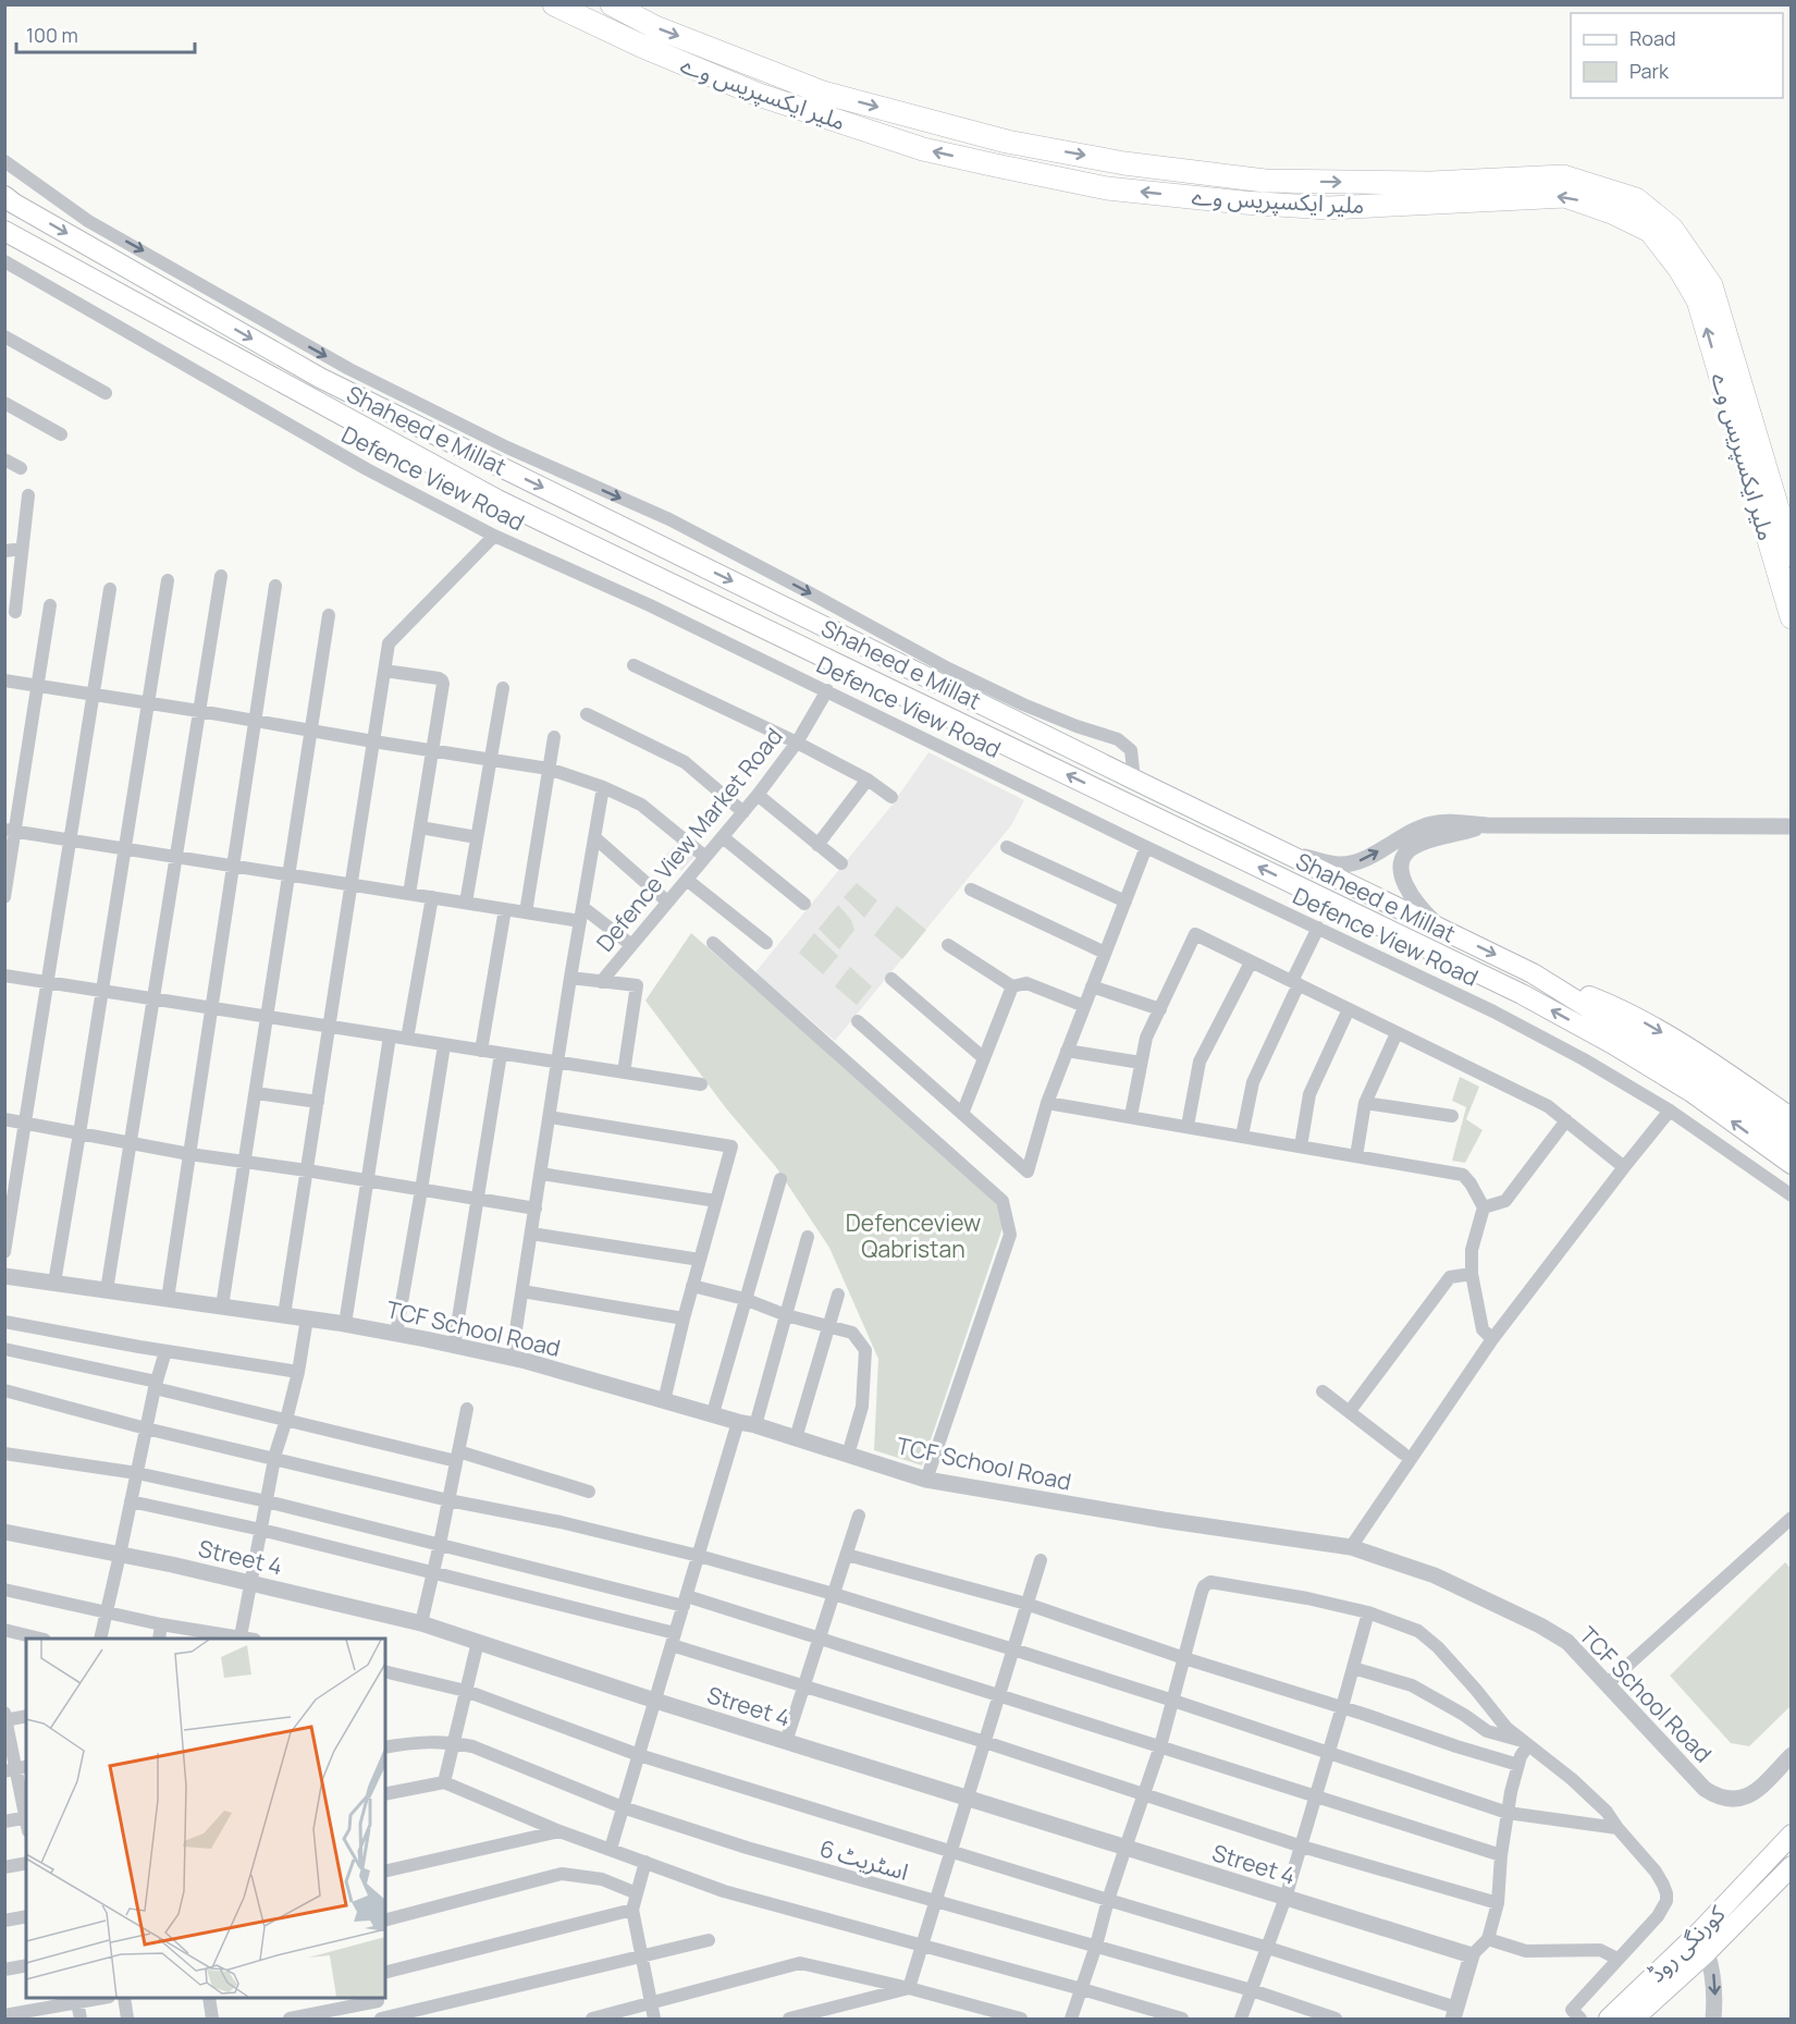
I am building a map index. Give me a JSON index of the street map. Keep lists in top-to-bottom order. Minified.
{"streets":{"highway":["ملیر ایکسپریس وے"],"main road":["Shaheed e Millat","کورنگی روڈ"],"street":["Defence View Road","Defence View Market Road","TCF School Road","Street 4","اسٹریٹ 6"]},"crossings":[["Defence View Road","Defence View Market Road"]],"parks":["Defenceview Qabristan"],"legend":["Road","Park"],"scale_bar":"100 m"}
